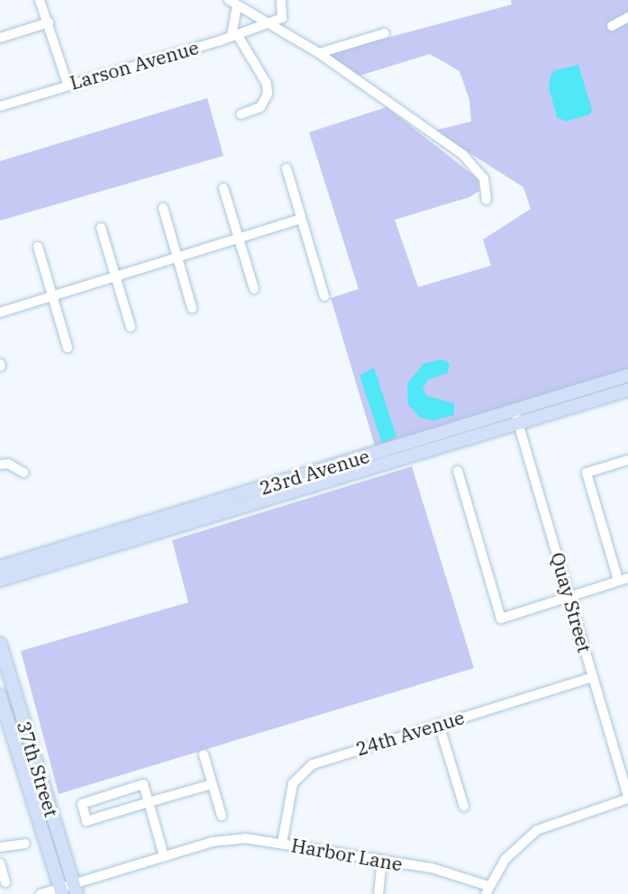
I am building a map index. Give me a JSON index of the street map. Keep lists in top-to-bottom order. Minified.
{"streets":{"main road":["23rd Avenue","37th Street"],"street":["Larson Avenue","Quay Street","24th Avenue","Harbor Lane"]},"crossings":[["23rd Avenue","Quay Street"],["Quay Street","24th Avenue"],["Quay Street","Harbor Lane"],["24th Avenue","Harbor Lane"],["37th Street","Harbor Lane"]]}
